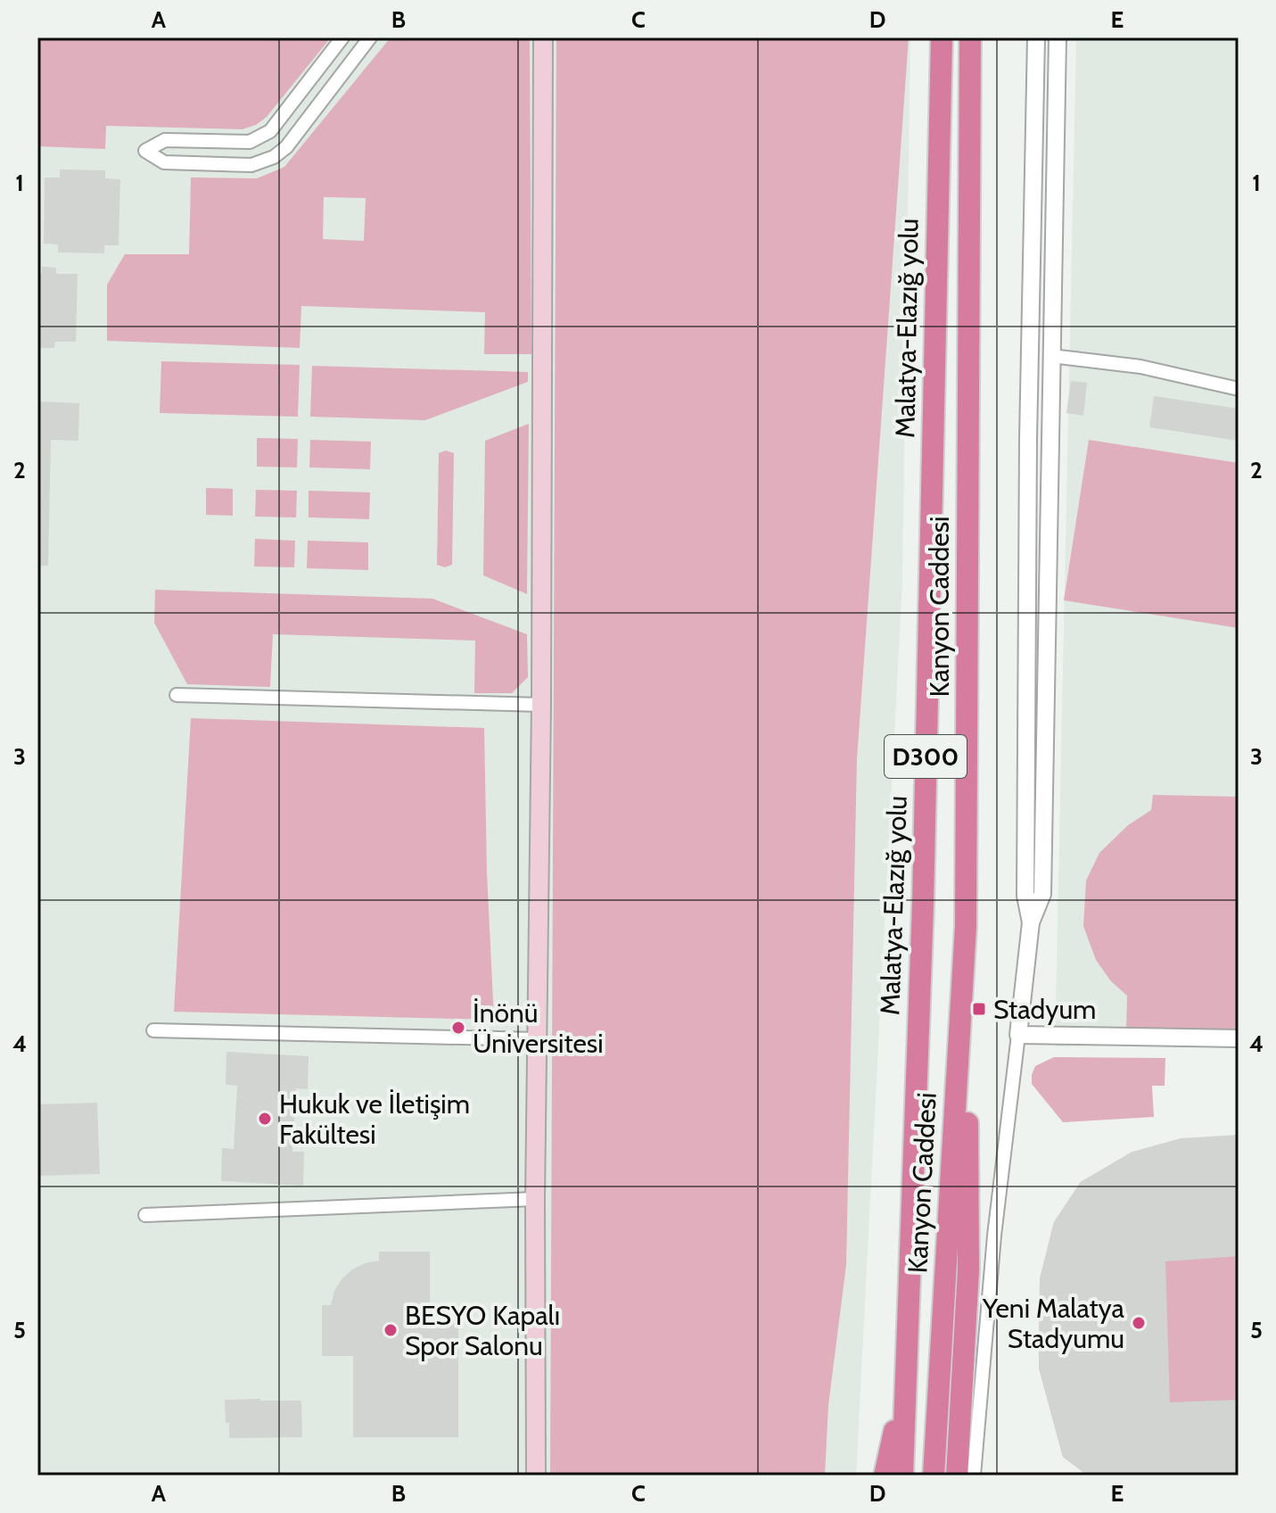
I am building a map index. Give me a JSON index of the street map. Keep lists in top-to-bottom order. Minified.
{"streets":{"highway":["Malatya-Elazığ yolu","Kanyon Caddesi","D300"]},"places":{"transit":["Stadyum"],"other":["İnönü Üniversitesi","Hukuk ve İletişim Fakültesi","Yeni Malatya Stadyumu","BESYO Kapalı Spor Salonu"]},"grid":{"columns":["A","B","C","D","E"],"rows":["1","2","3","4","5"]}}
